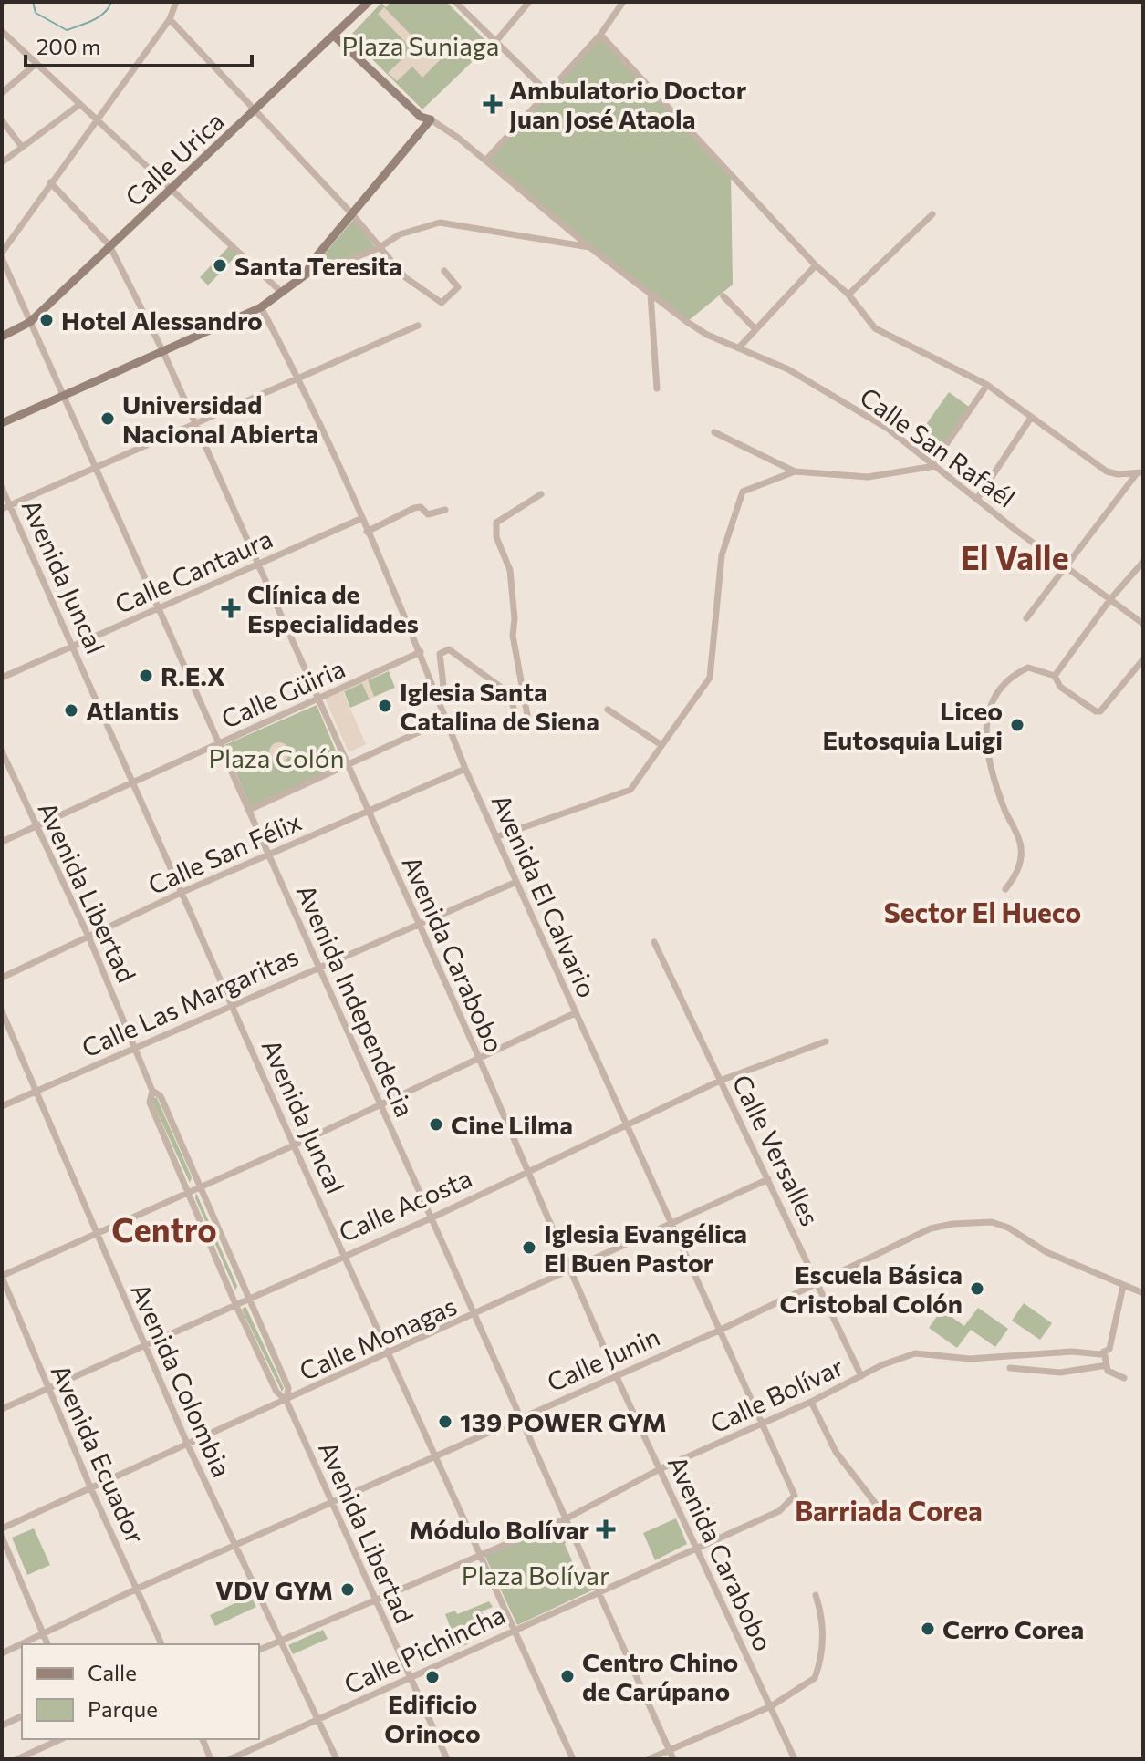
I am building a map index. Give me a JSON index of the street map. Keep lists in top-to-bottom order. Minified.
{"streets":{"main road":["Calle Urica"],"street":["Calle San Rafaél","Calle Cantaura","Avenida Juncal","Calle Güiria","Calle San Félix","Avenida Libertad","Avenida El Calvario","Avenida Carabobo","Avenida Independecia","Calle Las Margaritas","Calle Versalles","Calle Acosta","Calle Monagas","Calle Junin","Avenida Colombia","Calle Bolívar","Avenida Ecuador","Calle Pichincha"]},"crossings":[["Calle Urica","Avenida Carabobo"],["Calle Urica","Avenida Independecia"],["Calle Cantaura","Avenida Juncal"],["Calle Cantaura","Avenida El Calvario"],["Calle Cantaura","Avenida Carabobo"],["Calle Cantaura","Avenida Independecia"],["Avenida Juncal","Calle Güiria"],["Avenida Juncal","Calle San Félix"],["Avenida Juncal","Calle Las Margaritas"],["Avenida Juncal","Calle Acosta"],["Avenida Juncal","Calle Monagas"],["Avenida Juncal","Calle Junin"],["Avenida Juncal","Calle Bolívar"],["Avenida Juncal","Calle Pichincha"],["Calle Güiria","Avenida Libertad"],["Calle Güiria","Avenida El Calvario"],["Calle Güiria","Avenida Carabobo"],["Calle Güiria","Avenida Independecia"],["Calle San Félix","Avenida Libertad"],["Calle San Félix","Avenida El Calvario"],["Calle San Félix","Avenida Carabobo"],["Calle San Félix","Avenida Independecia"],["Avenida Libertad","Calle Las Margaritas"],["Avenida Libertad","Calle Acosta"],["Avenida Libertad","Calle Monagas"],["Avenida Libertad","Calle Junin"],["Avenida Libertad","Calle Bolívar"],["Avenida Libertad","Calle Pichincha"],["Avenida El Calvario","Calle Las Margaritas"],["Avenida El Calvario","Calle Acosta"],["Avenida El Calvario","Calle Monagas"],["Avenida El Calvario","Calle Junin"],["Avenida El Calvario","Calle Bolívar"],["Avenida El Calvario","Calle Pichincha"],["Avenida Carabobo","Calle Las Margaritas"],["Avenida Carabobo","Calle Acosta"],["Avenida Carabobo","Calle Monagas"],["Avenida Carabobo","Calle Junin"],["Avenida Carabobo","Calle Bolívar"],["Avenida Carabobo","Calle Pichincha"],["Avenida Independecia","Calle Las Margaritas"],["Avenida Independecia","Calle Acosta"],["Avenida Independecia","Calle Monagas"],["Avenida Independecia","Calle Junin"],["Avenida Independecia","Calle Bolívar"],["Avenida Independecia","Calle Pichincha"],["Calle Las Margaritas","Avenida Colombia"],["Calle Versalles","Calle Acosta"],["Calle Versalles","Calle Monagas"],["Calle Versalles","Calle Junin"],["Calle Versalles","Calle Bolívar"],["Calle Acosta","Avenida Colombia"],["Calle Acosta","Avenida Ecuador"],["Calle Monagas","Avenida Colombia"],["Calle Monagas","Avenida Ecuador"],["Calle Junin","Avenida Colombia"],["Calle Junin","Avenida Ecuador"],["Avenida Colombia","Calle Bolívar"],["Avenida Colombia","Calle Pichincha"]],"districts":["El Valle","Sector El Hueco","Centro","Barriada Corea"],"parks":["Plaza Suniaga","Plaza Colón","Plaza Bolívar"],"places":{"health":["Ambulatorio Doctor Juan José Ataola","Clínica de Especialidades","Módulo Bolívar"],"other":["Santa Teresita","Hotel Alessandro","Universidad Nacional Abierta","R.E.X","Iglesia Santa Catalina de Siena","Atlantis","Liceo Eutosquia Luigi","Cine Lilma","Iglesia Evangélica El Buen Pastor","Escuela Básica Cristobal Colón","139 POWER GYM","VDV GYM","Cerro Corea","Centro Chino de Carúpano","Edificio Orinoco"]},"legend":["Calle","Parque"],"scale_bar":"200 m"}
